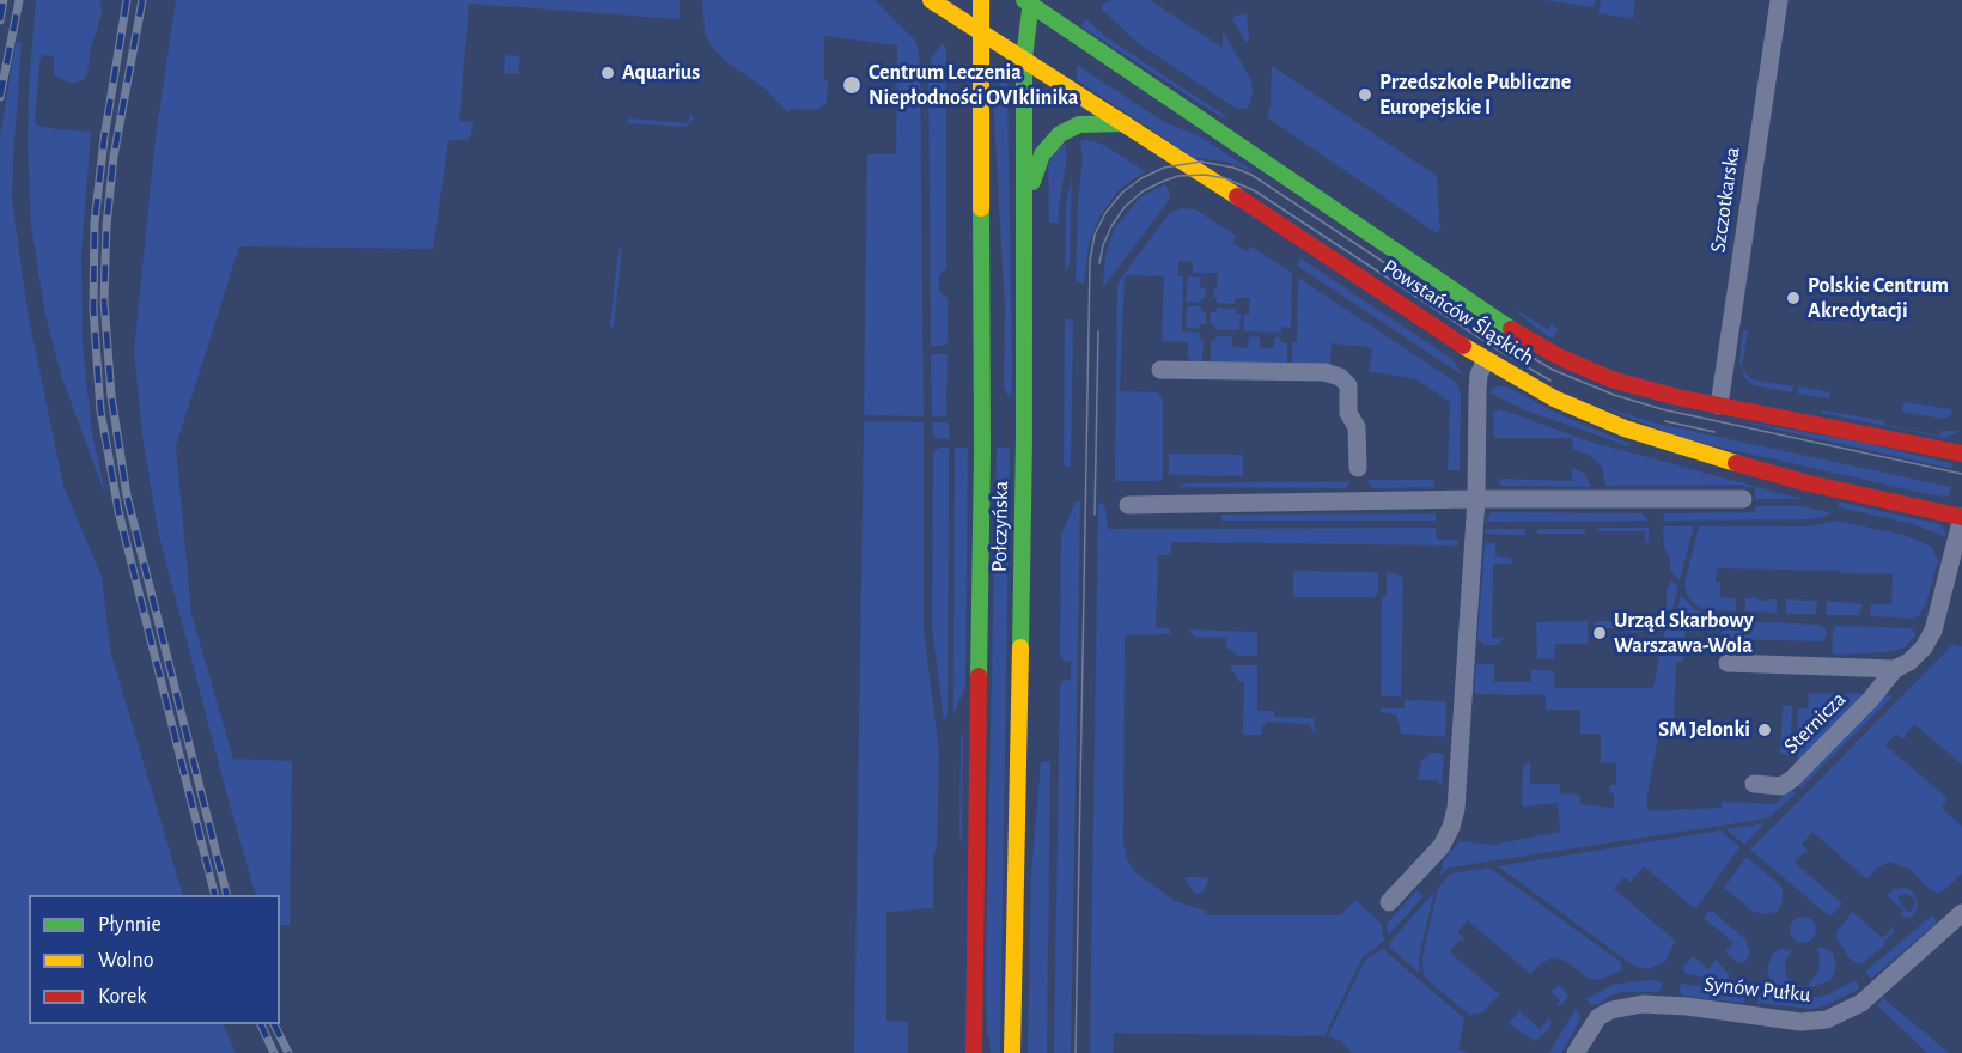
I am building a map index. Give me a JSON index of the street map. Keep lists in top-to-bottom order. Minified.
{"streets":{"main road":["Powstańców Śląskich","Połczyńska"],"street":["Szczotkarska","Sternicza","Synów Pułku"]},"crossings":[["Szczotkarska","Powstańców Śląskich"],["Powstańców Śląskich","Połczyńska"],["Powstańców Śląskich","Sternicza"]],"places":["Aquarius","Centrum Leczenia Niepłodności OVIklinika","Przedszkole Publiczne Europejskie I","Polskie Centrum Akredytacji","Urząd Skarbowy Warszawa-Wola","SM Jelonki"],"legend":["Płynnie","Wolno","Korek"]}
